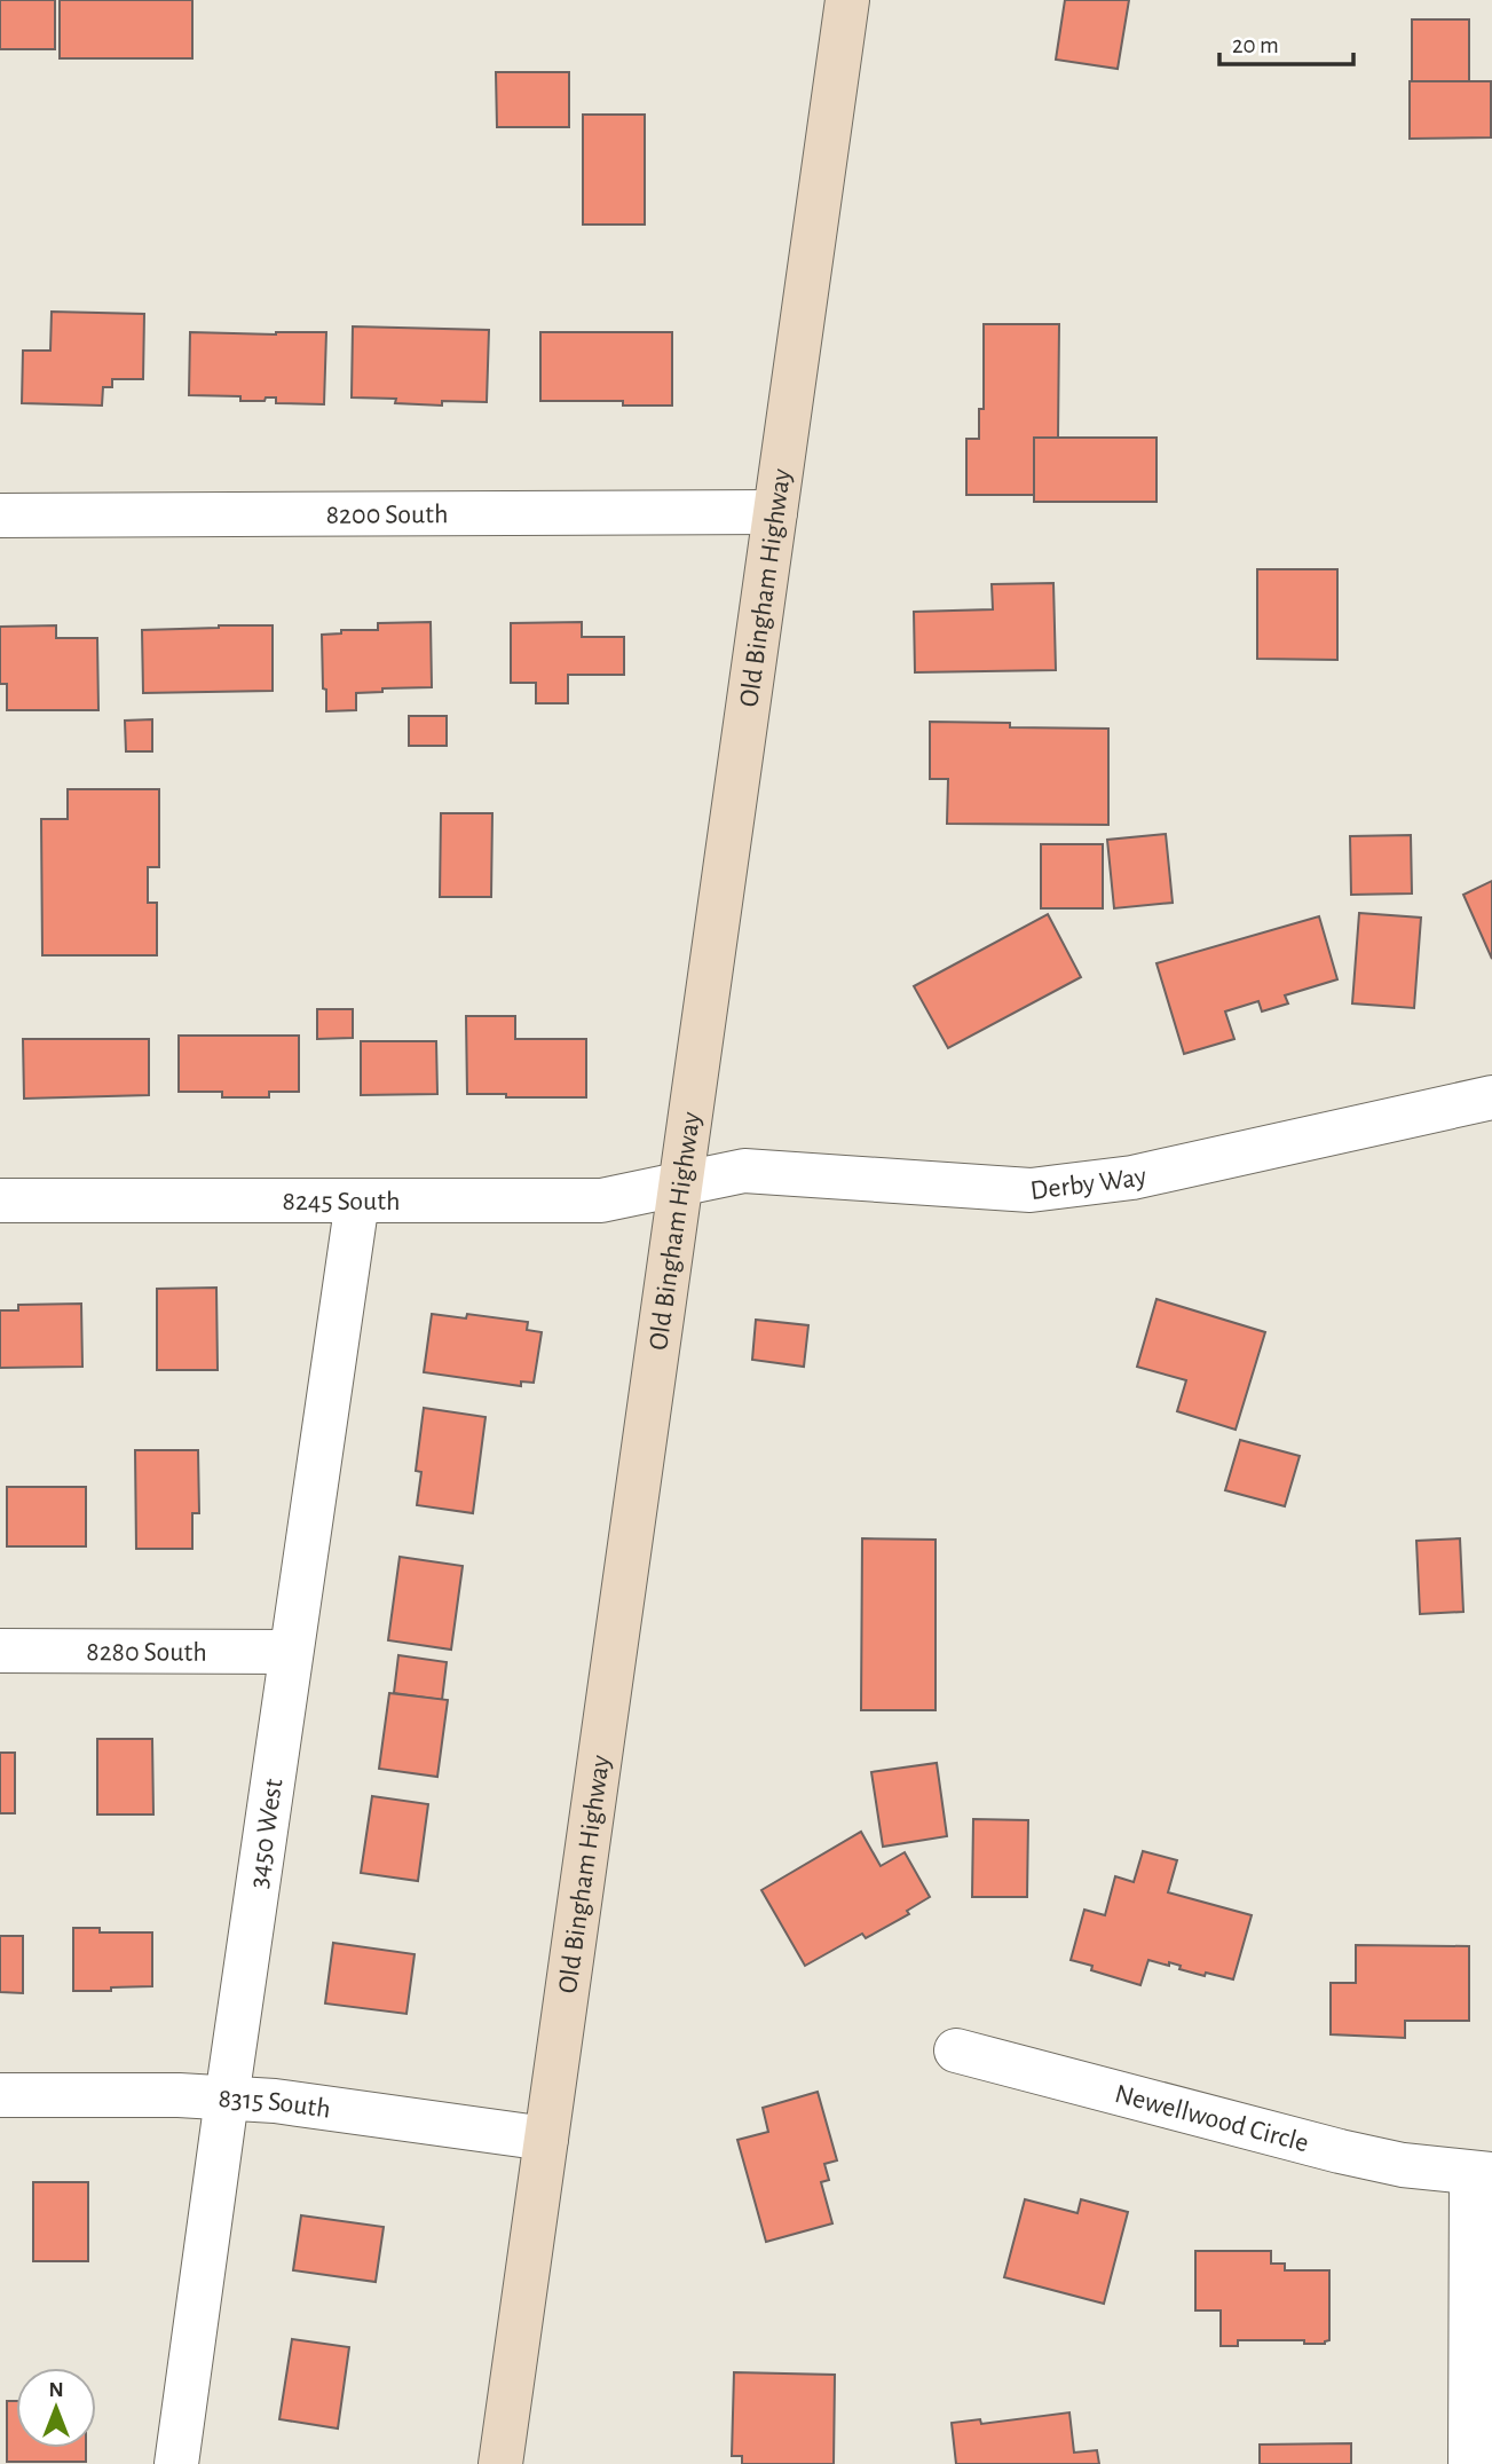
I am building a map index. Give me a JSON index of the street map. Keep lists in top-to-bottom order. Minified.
{"streets":{"street":["8200 South","Old Bingham Highway","Derby Way","8245 South","8280 South","3450 West","8315 South","Newellwood Circle"]},"crossings":[["8200 South","Old Bingham Highway"],["Old Bingham Highway","Derby Way"],["Old Bingham Highway","8245 South"],["Old Bingham Highway","8315 South"],["Derby Way","8245 South"],["8245 South","3450 West"],["8280 South","3450 West"],["3450 West","8315 South"]],"scale_bar":"20 m","north":"top"}
